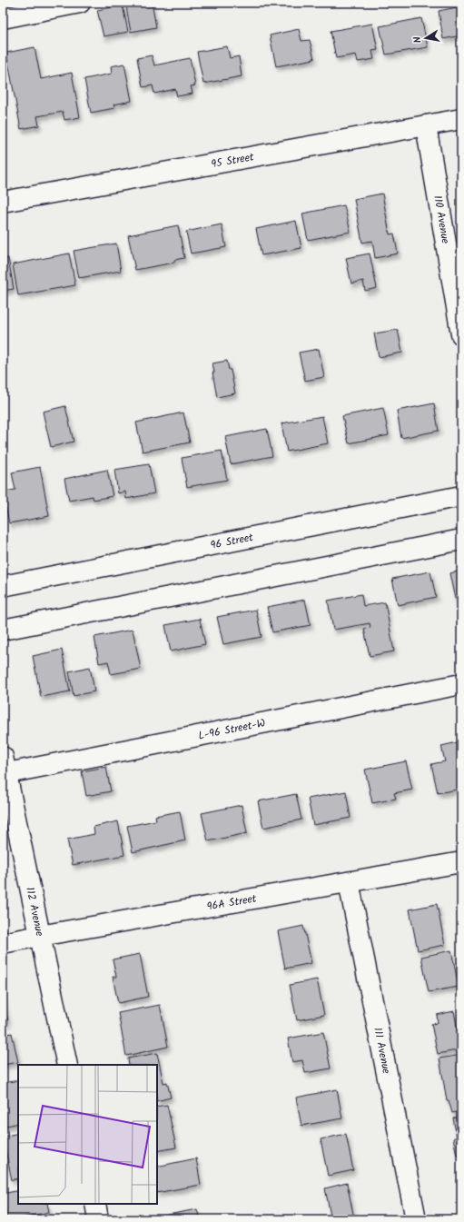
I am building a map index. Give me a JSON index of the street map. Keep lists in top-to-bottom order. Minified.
{"streets":{"street":["95 Street","110 Avenue","96 Street","L-96 Street-W","96A Street","112 Avenue","111 Avenue"]},"crossings":[["95 Street","110 Avenue"],["L-96 Street-W","112 Avenue"],["96A Street","112 Avenue"],["96A Street","111 Avenue"]],"north":"left"}
